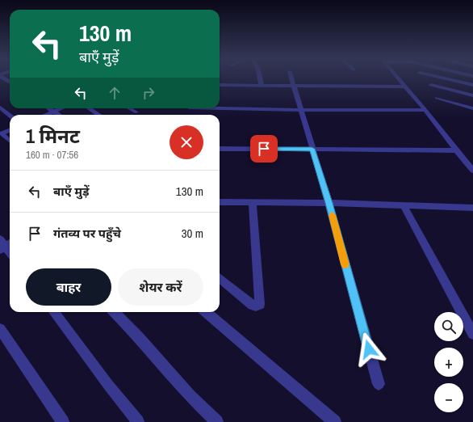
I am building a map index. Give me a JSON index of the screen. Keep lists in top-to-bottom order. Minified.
{"page":{"turn":["130 m","बाएँ मुड़ें"],"heading":["1 मिनट","160 m · 07:56"],"list":[{"name":"बाएँ मुड़ें","value":"130 m"},{"name":"गंतव्य पर पहुँचे","value":"30 m"}],"buttons":["बाहर","शेयर करें"],"map_buttons":["+","−"]}}
